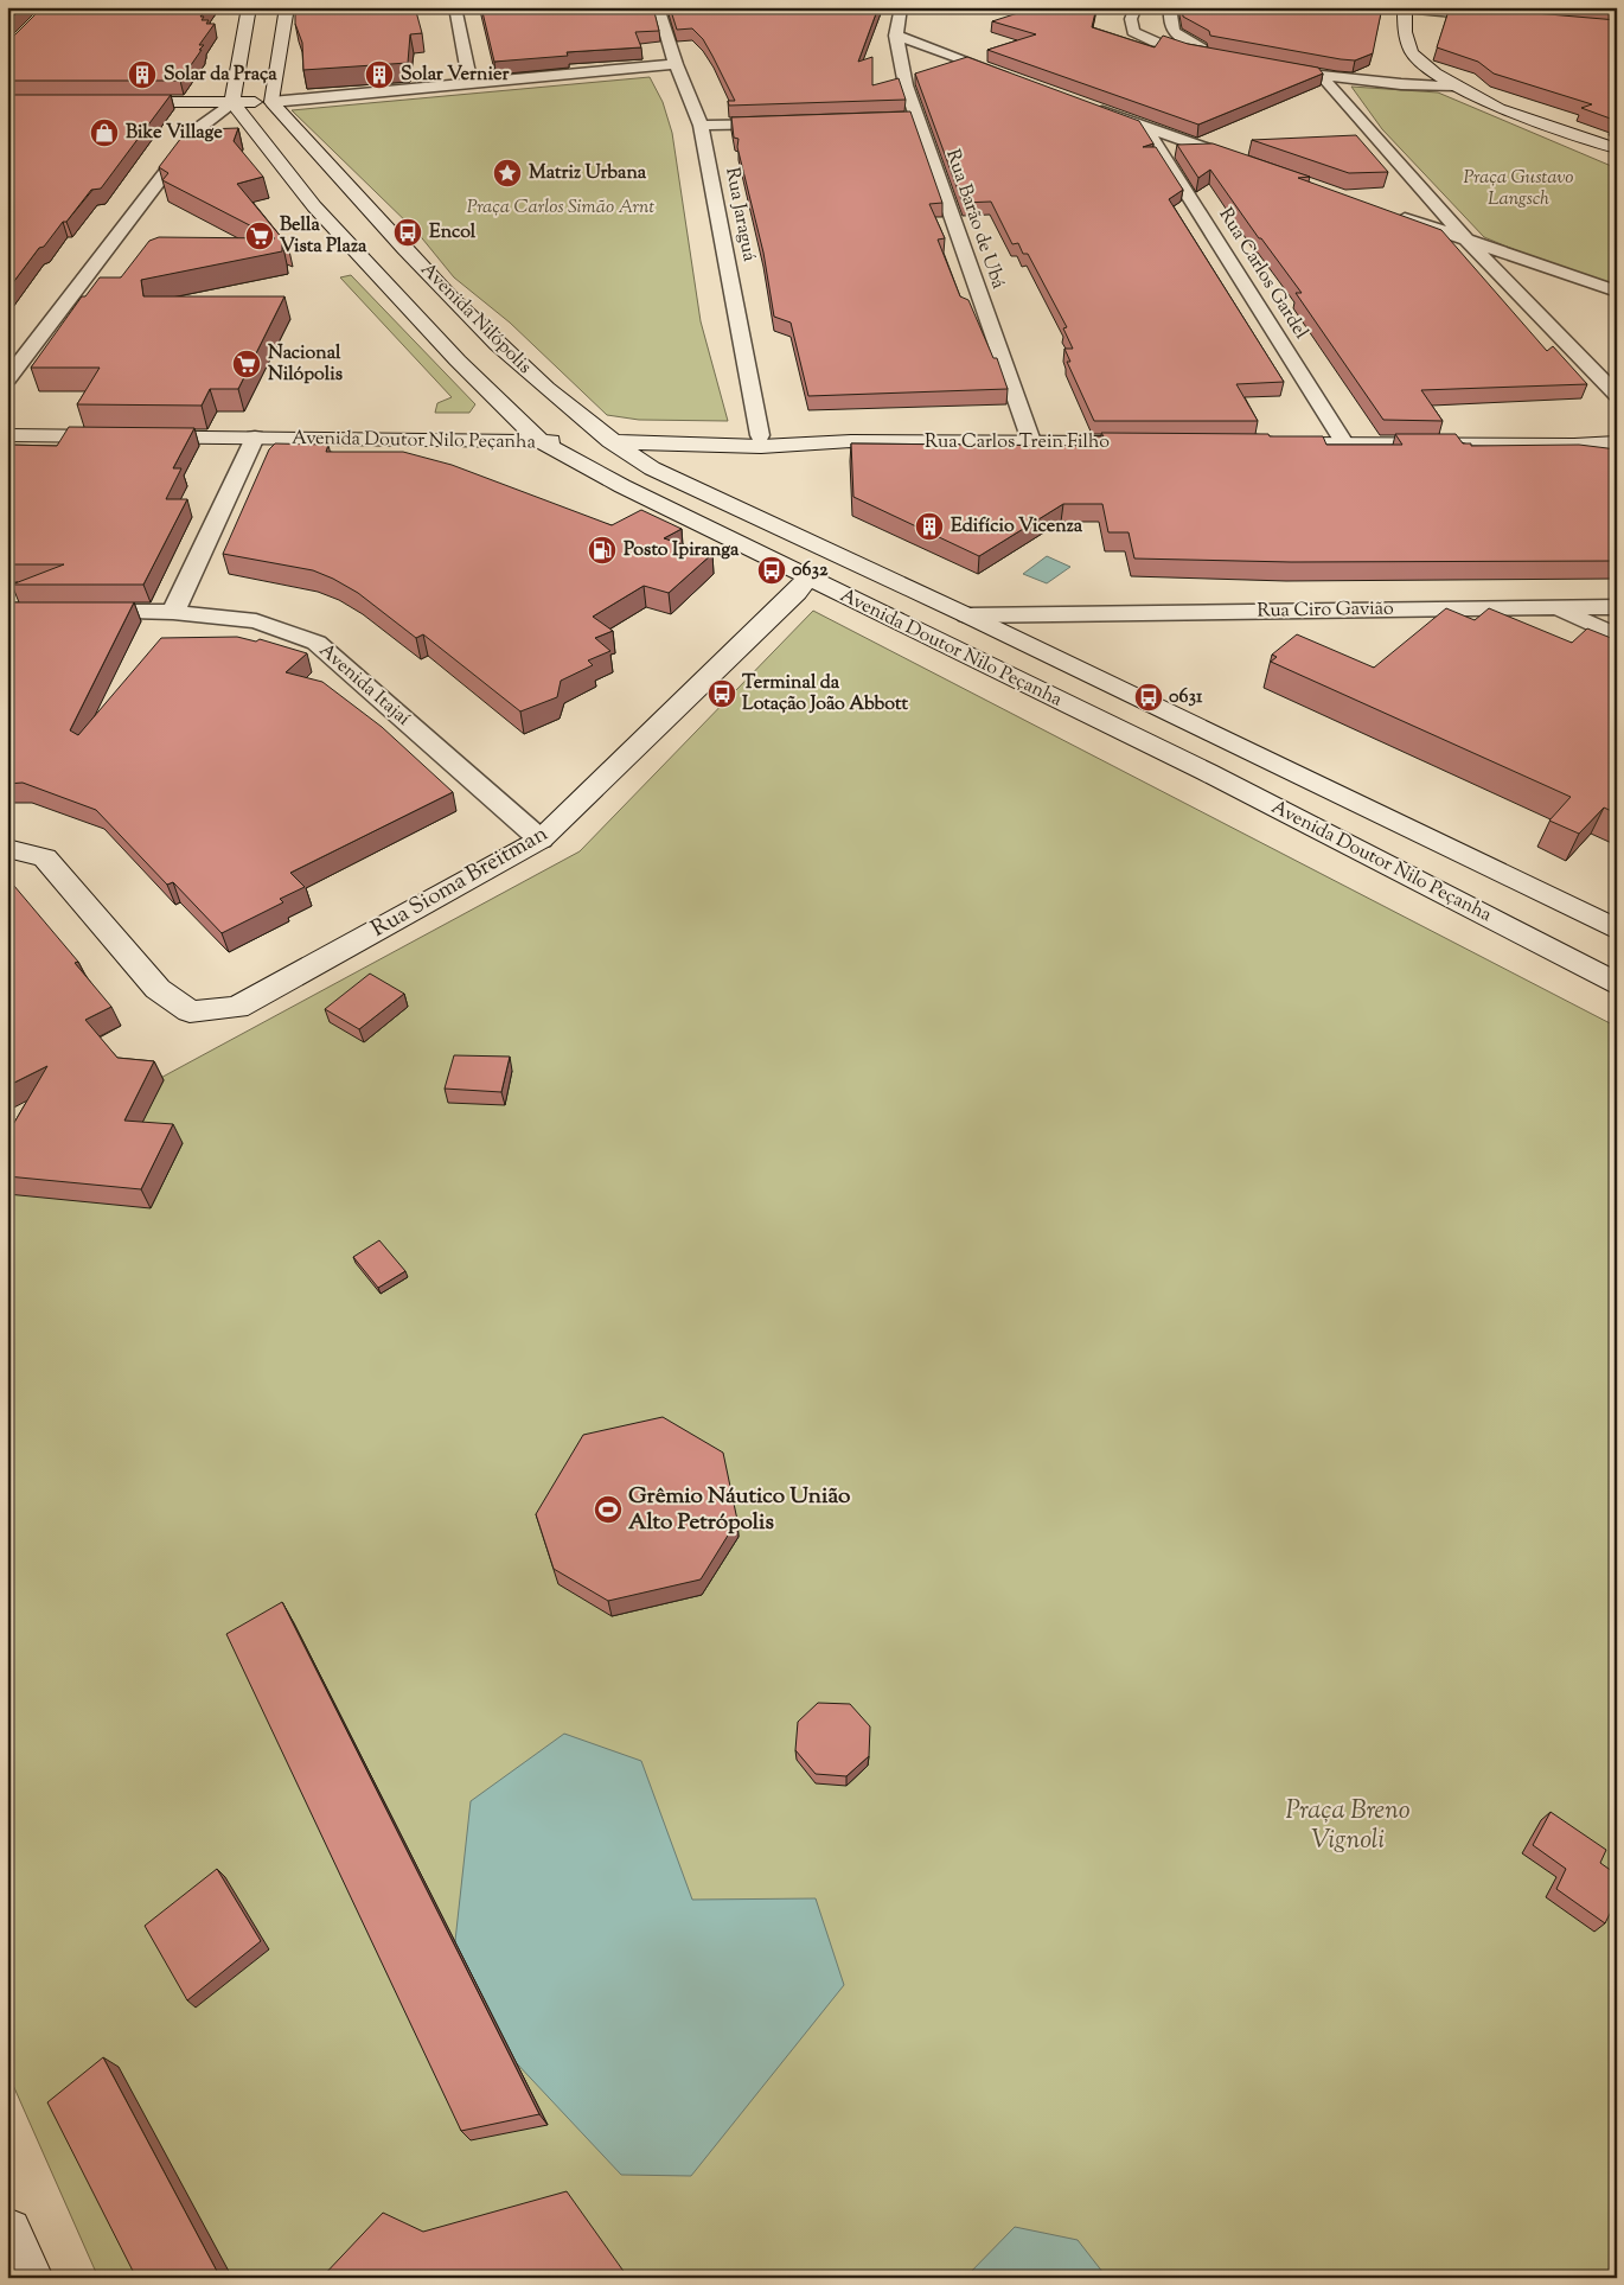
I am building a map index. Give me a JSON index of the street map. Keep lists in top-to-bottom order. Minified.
{"streets":{"main road":["Avenida Nilópolis","Avenida Doutor Nilo Peçanha","Rua Carlos Trein Filho","Rua Sioma Breitman"],"street":["Rua Jaraguá","Rua Barão de Ubá","Rua Carlos Gardel","Rua Ciro Gavião","Avenida Itajaí"]},"crossings":[["Rua Jaraguá","Rua Carlos Trein Filho"],["Rua Barão de Ubá","Rua Carlos Trein Filho"],["Avenida Nilópolis","Avenida Doutor Nilo Peçanha"],["Avenida Nilópolis","Rua Carlos Trein Filho"],["Avenida Doutor Nilo Peçanha","Rua Carlos Trein Filho"],["Avenida Doutor Nilo Peçanha","Rua Ciro Gavião"],["Avenida Doutor Nilo Peçanha","Rua Sioma Breitman"],["Avenida Itajaí","Rua Sioma Breitman"]],"parks":["Praça Gustavo Langsch","Praça Carlos Simão Arnt","Praça Breno Vignoli"],"places":{"building":["Solar da Praça","Solar Vernier","Edifício Vicenza"],"shop":["Bike Village"],"place":["Matriz Urbana"],"bus stop":["Encol","0632","Terminal da Lotação João Abbott","0631"],"supermarket":["Bella Vista Plaza","Nacional Nilópolis"],"fuel station":["Posto Ipiranga"],"sports":["Grêmio Náutico União Alto Petrópolis"]}}
